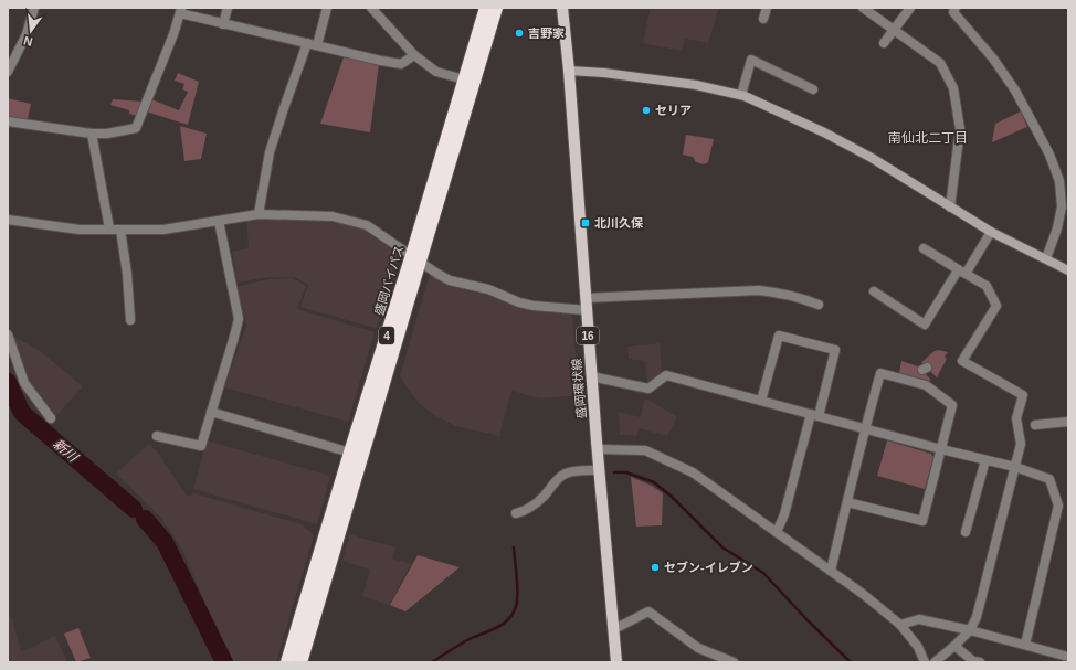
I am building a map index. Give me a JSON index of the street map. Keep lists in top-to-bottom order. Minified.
{"streets":{"highway":["盛岡バイパス","4"],"main road":["16","盛岡環状線"]},"districts":["南仙北二丁目"],"water":["新川"],"places":{"other":["吉野家","セリア","セブン-イレブン"],"transit":["北川久保"]},"north":"bottom"}
